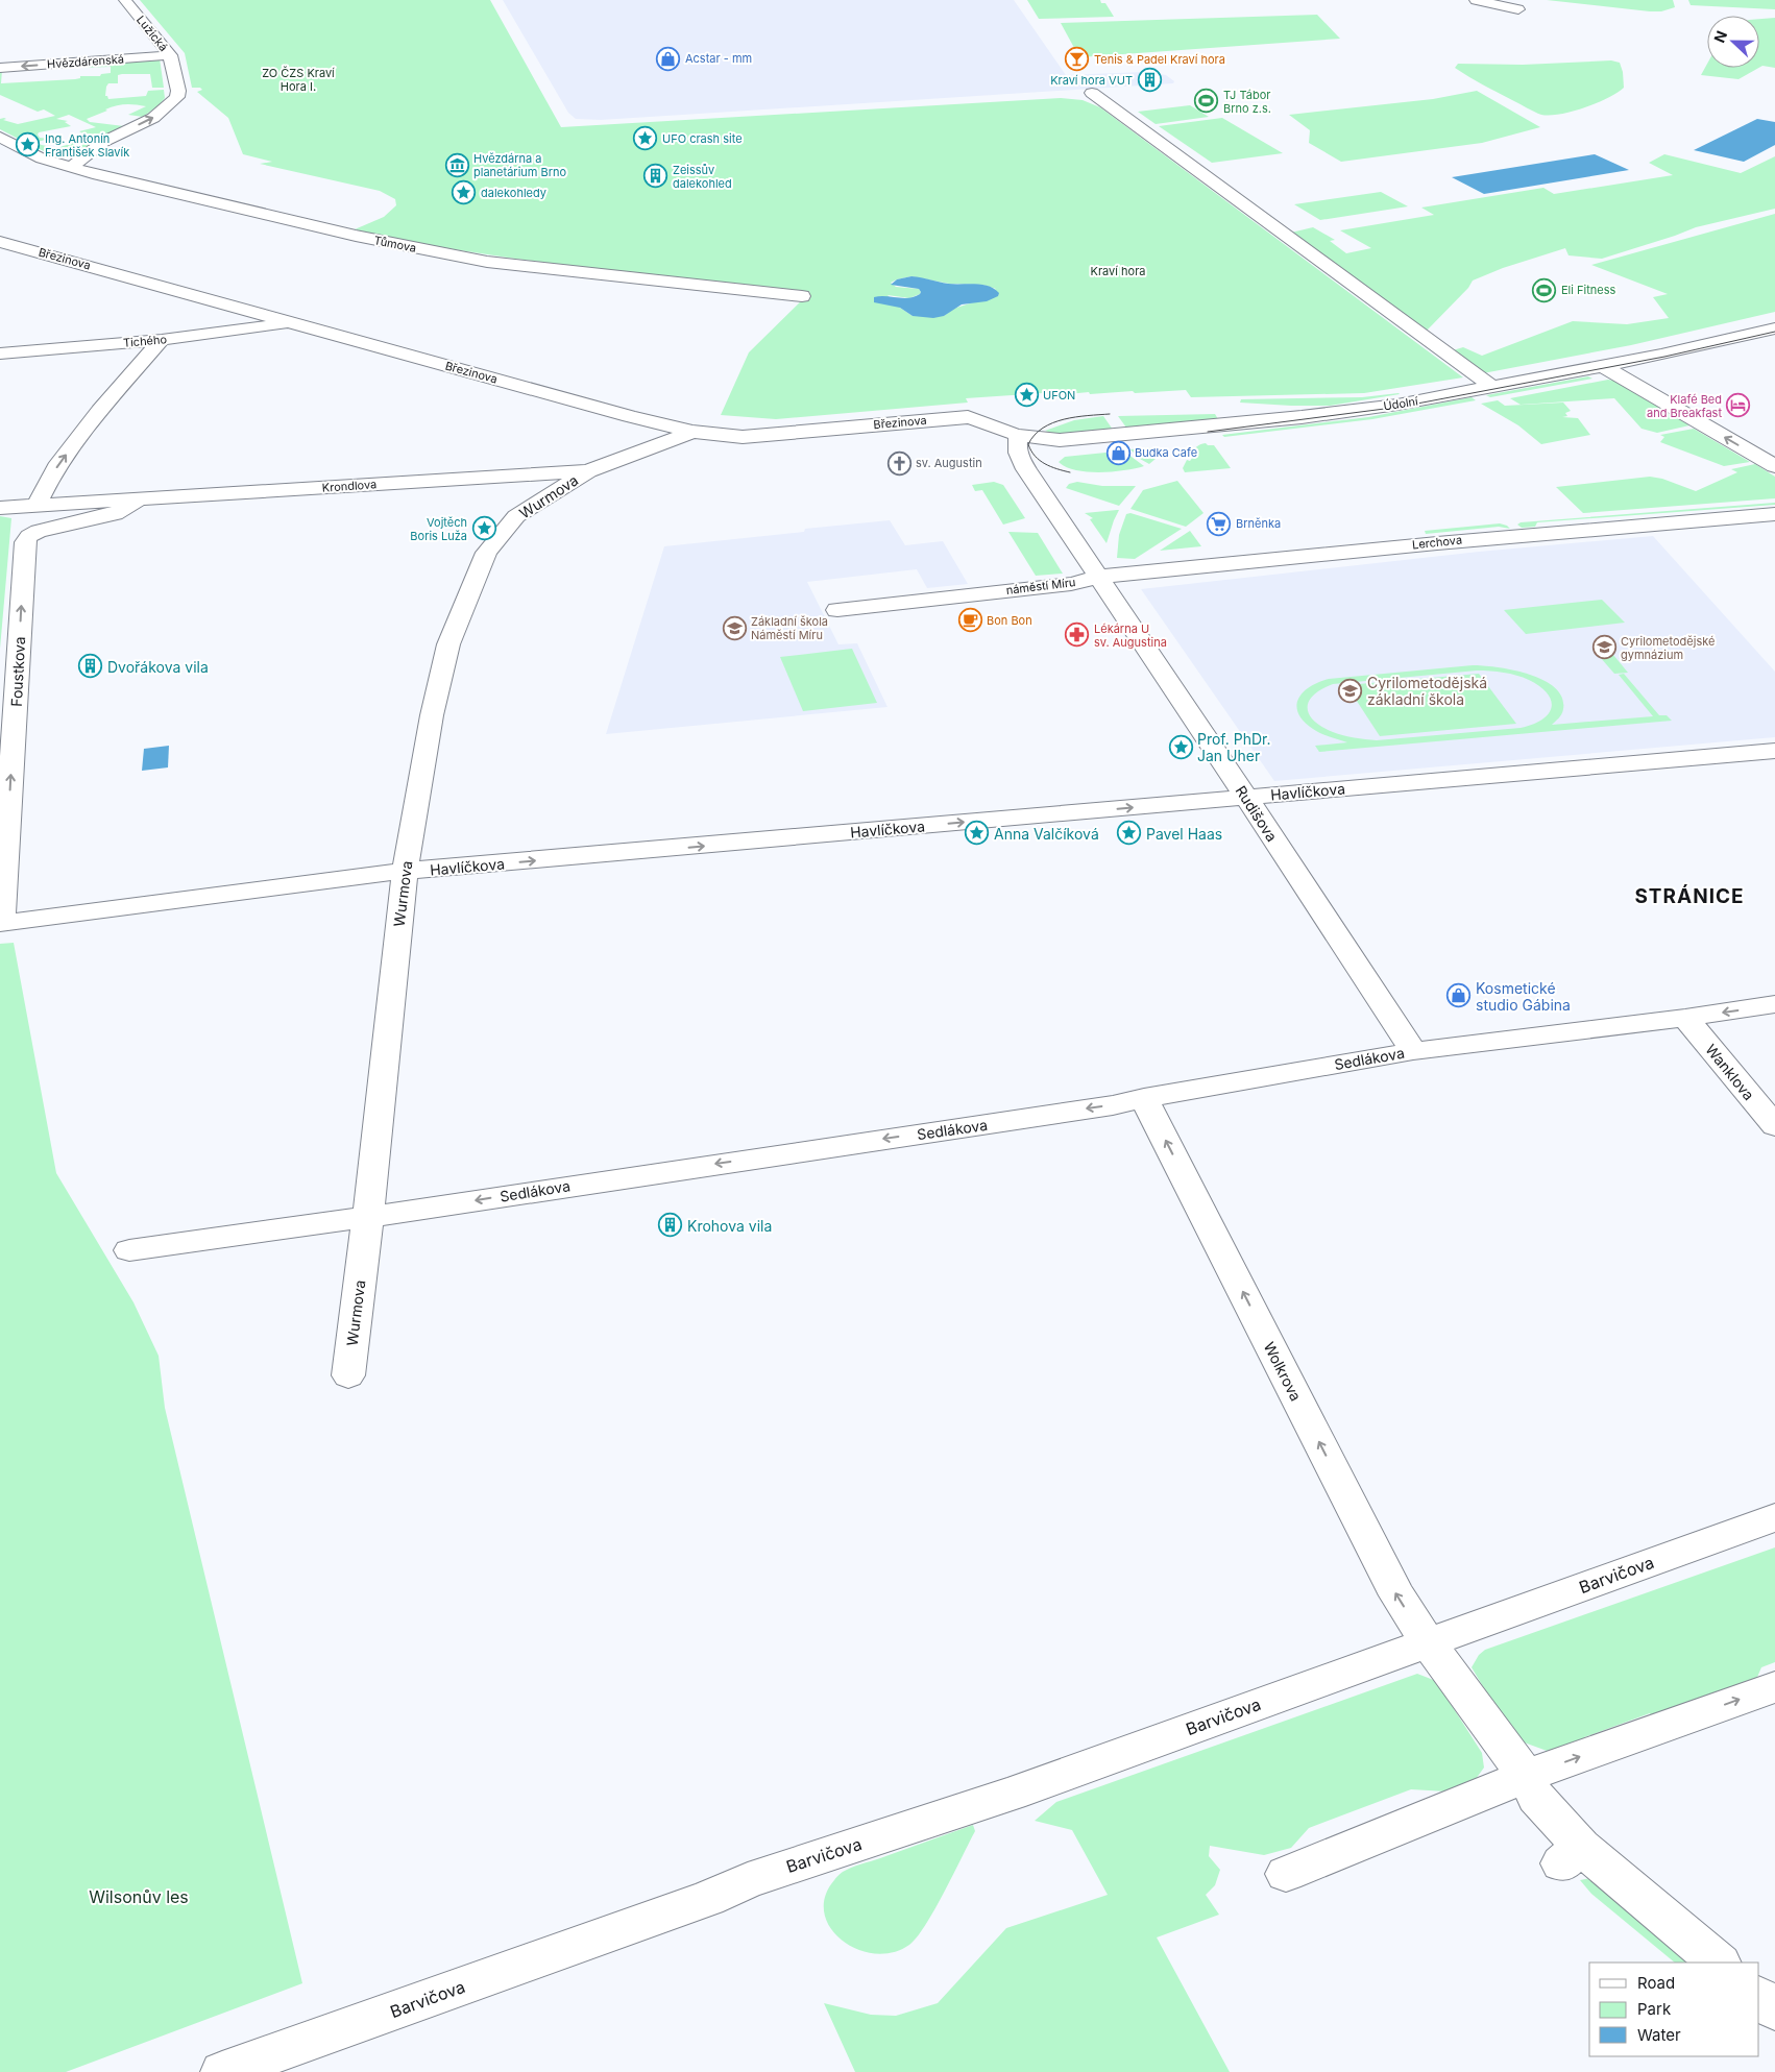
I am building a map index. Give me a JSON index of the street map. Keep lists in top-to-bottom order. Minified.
{"streets":{"street":["Lužická","Hvězdárenská","Tůmova","Březinova","Tichého","Údolní","Krondlova","Wurmova","Lerchova","náměstí Míru","Foustkova","Havlíčkova","Rudišova","Sedlákova","Wanklova","Wolkrova","Barvičova"]},"crossings":[["Lužická","Hvězdárenská"],["Lužická","Tůmova"],["Březinova","Tichého"],["Březinova","Údolní"],["Březinova","Krondlova"],["Březinova","náměstí Míru"],["Údolní","náměstí Míru"],["Krondlova","Wurmova"],["Krondlova","Foustkova"],["Wurmova","Havlíčkova"],["Wurmova","Sedlákova"],["Lerchova","náměstí Míru"],["Lerchova","Rudišova"],["náměstí Míru","Rudišova"],["Foustkova","Havlíčkova"],["Havlíčkova","Rudišova"],["Rudišova","Sedlákova"],["Sedlákova","Wanklova"],["Sedlákova","Wolkrova"],["Wolkrova","Barvičova"]],"one_way":["Lužická","Hvězdárenská","Foustkova","Havlíčkova","Sedlákova","Wolkrova"],"districts":["STRÁNICE"],"parks":["ZO ČZS Kraví Hora I.","Kraví hora","Wilsonův les"],"places":{"shop":["Acstar - mm","Budka Cafe","Kosmetické studio Gábina"],"bar":["Tenis & Padel Kraví hora"],"building":["Kraví hora VUT","Zeissův dalekohled","Dvořákova vila","Krohova vila"],"sports":["TJ Tábor Brno z.s.","Eli Fitness"],"place":["UFO crash site","Ing. Antonín František Slavík","dalekohledy","UFON","Vojtěch Boris Luža","Prof. PhDr. Jan Uher","Anna Valčíková","Pavel Haas"],"museum":["Hvězdárna a planetárium Brno"],"hotel":["Klafé Bed and Breakfast"],"church":["sv. Augustin"],"supermarket":["Brněnka"],"cafe":["Bon Bon"],"school or university":["Základní škola Náměstí Míru","Cyrilometodějské gymnázium","Cyrilometodějská základní škola"],"pharmacy":["Lékárna U sv. Augustina"]},"legend":["Road","Park","Water"],"north":"left"}
